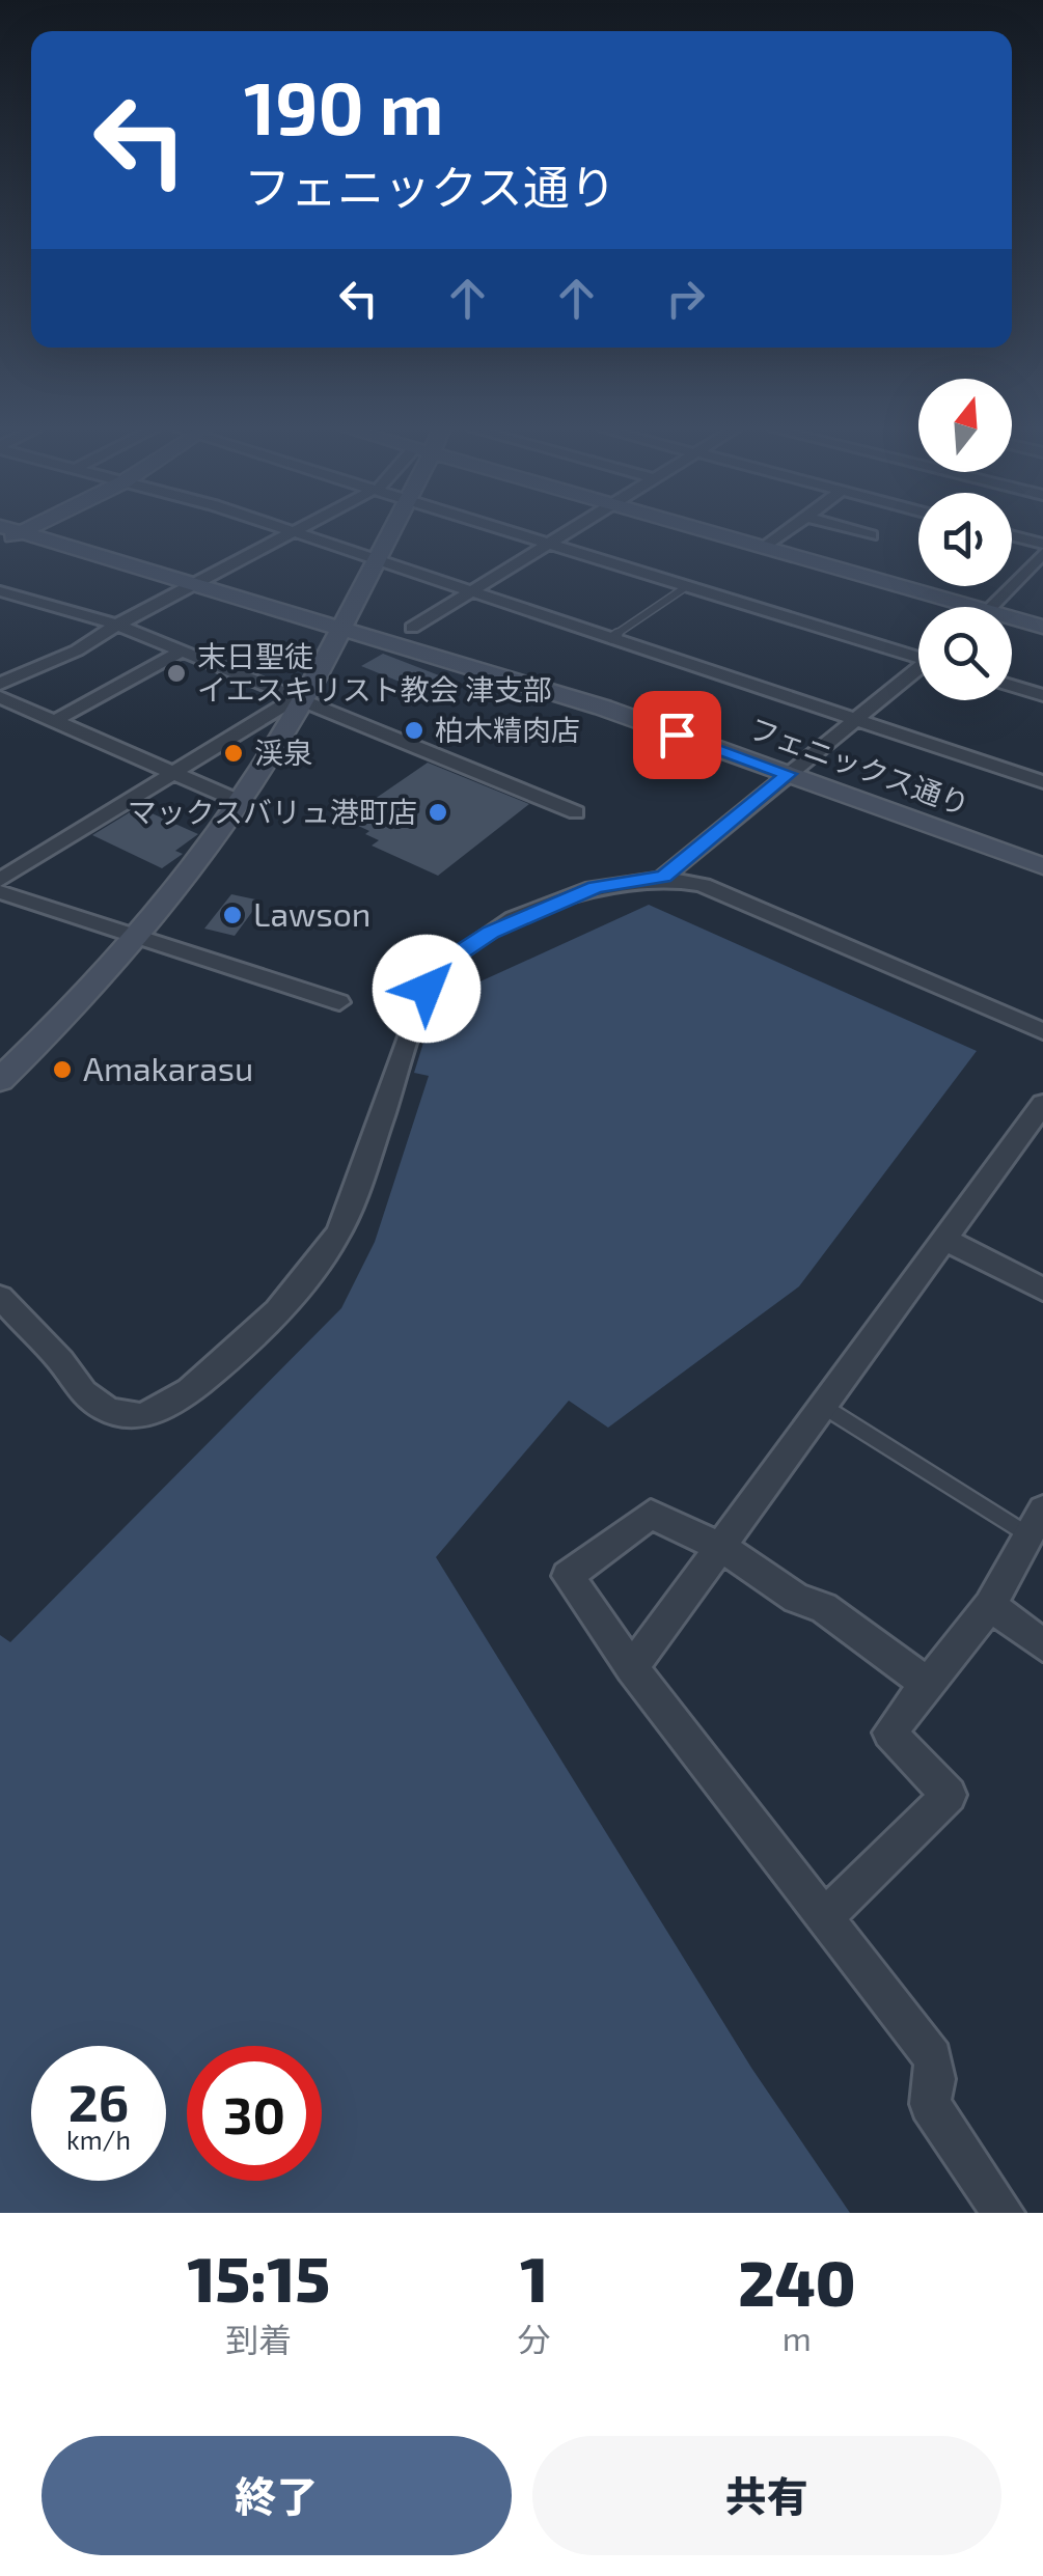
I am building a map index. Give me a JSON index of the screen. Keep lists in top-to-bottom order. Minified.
{"streets":{"street":["フェニックス通り"]},"places":["末日聖徒 イエスキリスト教会 津支部","柏木精肉店","渓泉","マックスバリュ港町店","Lawson","Amakarasu"],"north":"top","page":{"turn":["190 m","フェニックス通り"],"speed":"26 km/h","limit":"30","eta":["15:15","到着","1","分","240","m"],"buttons":["終了","共有"]}}
